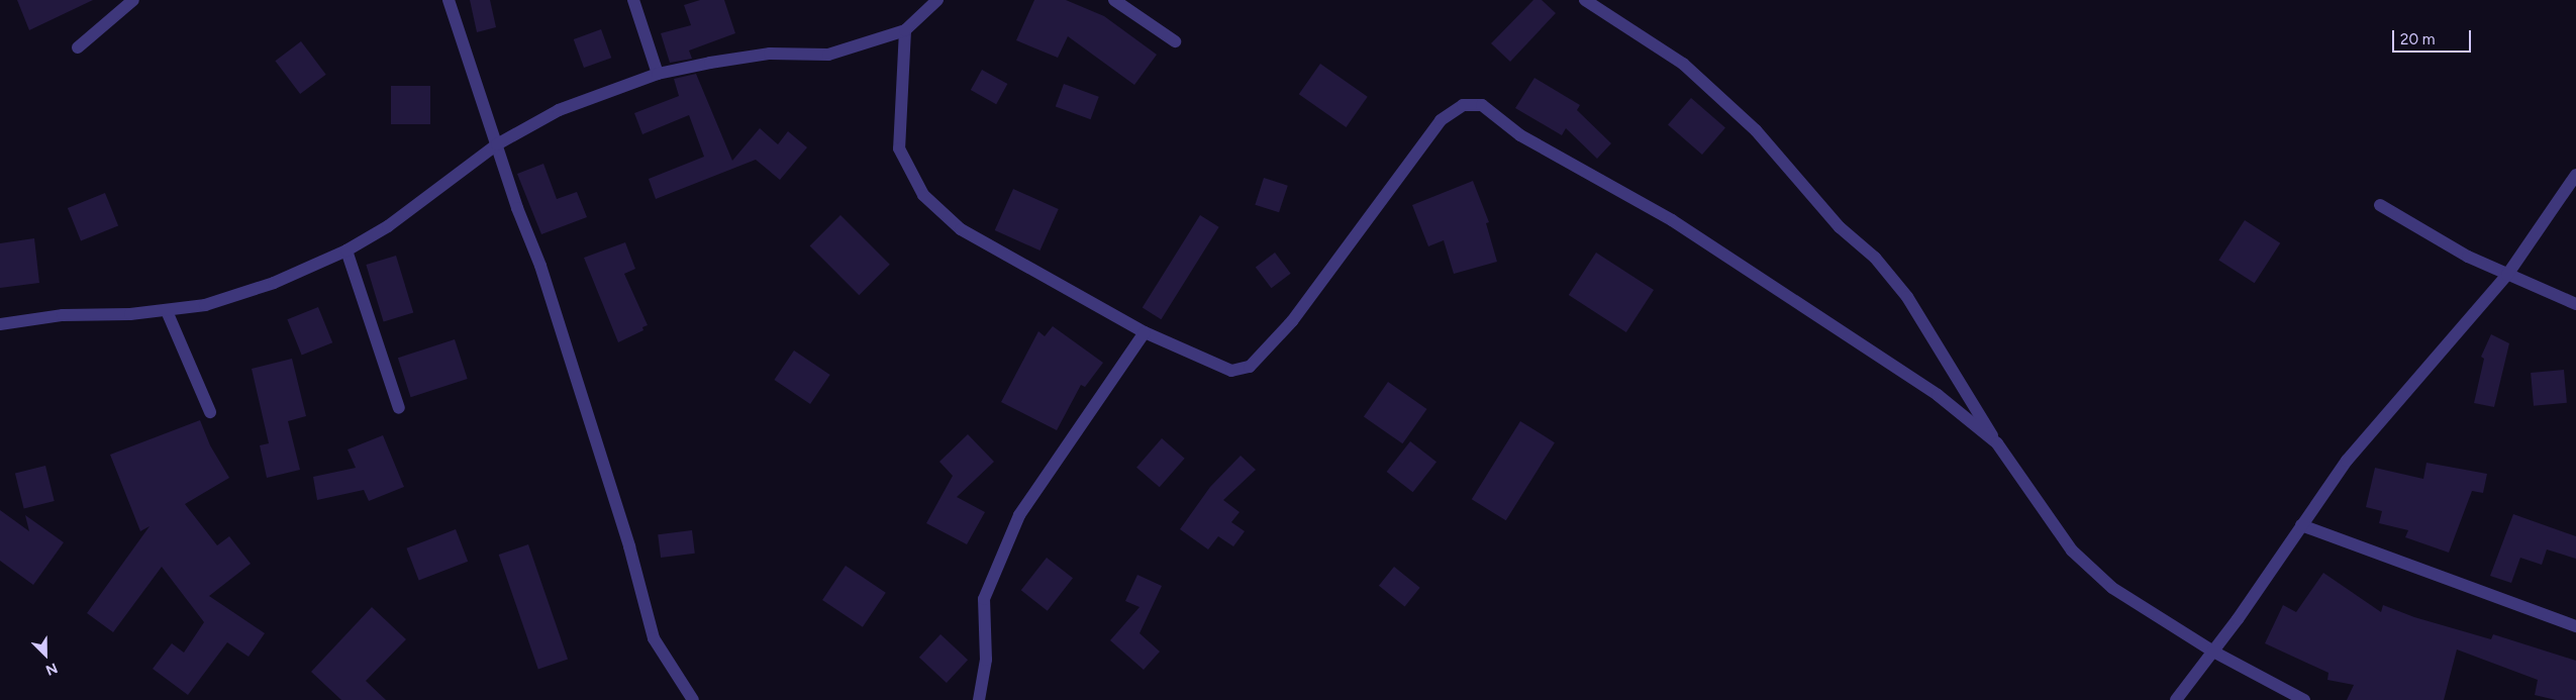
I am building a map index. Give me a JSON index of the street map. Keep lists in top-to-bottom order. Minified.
{"scale_bar":"20 m","north":"bottom right"}
